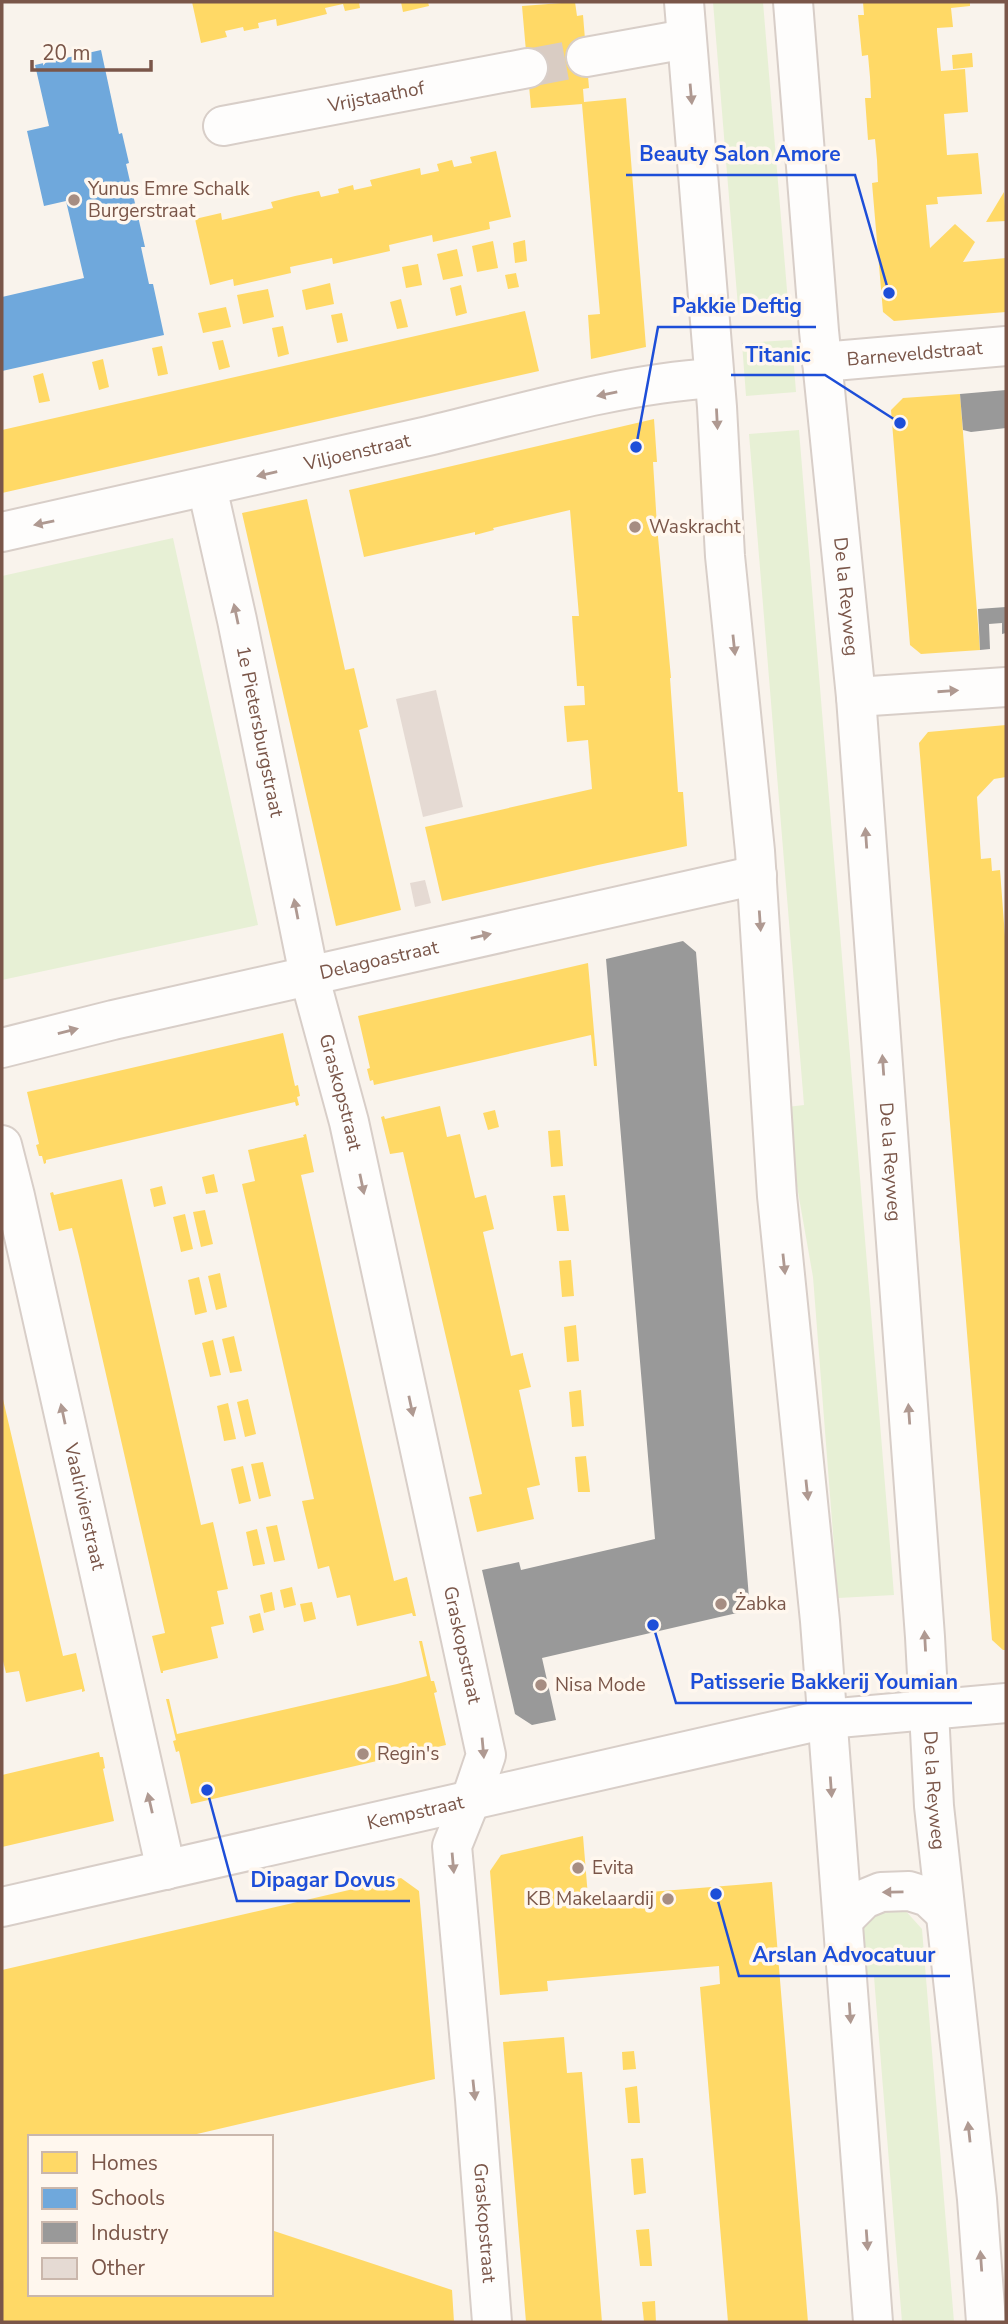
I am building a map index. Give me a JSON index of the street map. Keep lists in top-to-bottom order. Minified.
{"streets":{"street":["Vrijstaathof","Barneveldstraat","Viljoenstraat","De la Reyweg","1e Pietersburgstraat","Delagoastraat","Graskopstraat","Vaalrivierstraat","Kempstraat"]},"crossings":[["Barneveldstraat","De la Reyweg"],["Viljoenstraat","1e Pietersburgstraat"],["De la Reyweg","Kempstraat"],["1e Pietersburgstraat","Delagoastraat"],["1e Pietersburgstraat","Graskopstraat"],["Delagoastraat","Graskopstraat"],["Graskopstraat","Kempstraat"],["Vaalrivierstraat","Kempstraat"]],"one_way":["Viljoenstraat","1e Pietersburgstraat","Delagoastraat","Graskopstraat","Vaalrivierstraat"],"places":["Yunus Emre Schalk Burgerstraat","Beauty Salon Amore","Titanic","Pakkie Deftig","Waskracht","Żabka","Patisserie Bakkerij Youmian","Nisa Mode","Regin's","Dipagar Dovus","Evita","Arslan Advocatuur","KB Makelaardij"],"legend":["Homes","Schools","Industry","Other"],"scale_bar":"20 m"}
